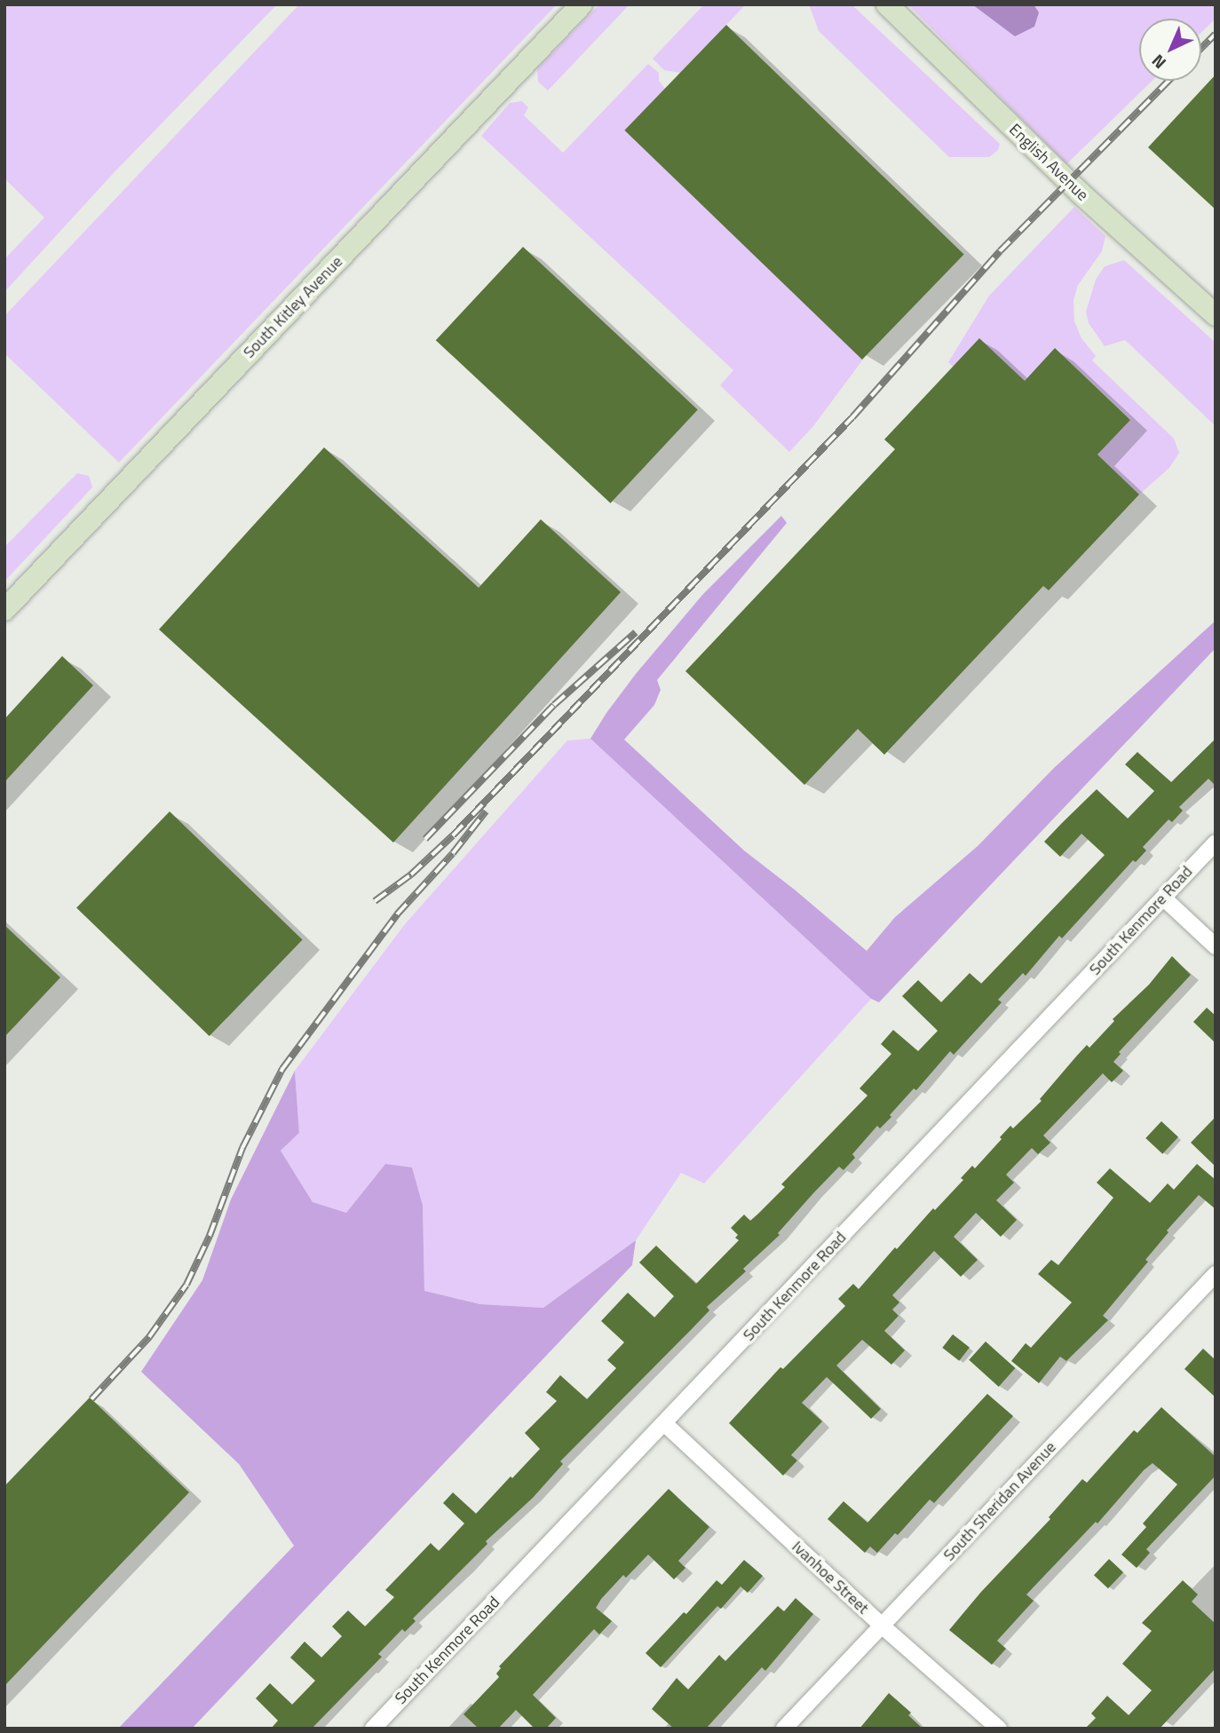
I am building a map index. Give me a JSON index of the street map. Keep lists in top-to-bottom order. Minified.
{"streets":{"street":["English Avenue","South Kitley Avenue","South Kenmore Road","South Sheridan Avenue","Ivanhoe Street"]},"crossings":[["South Kenmore Road","Ivanhoe Street"],["South Sheridan Avenue","Ivanhoe Street"]],"north":"bottom left"}
